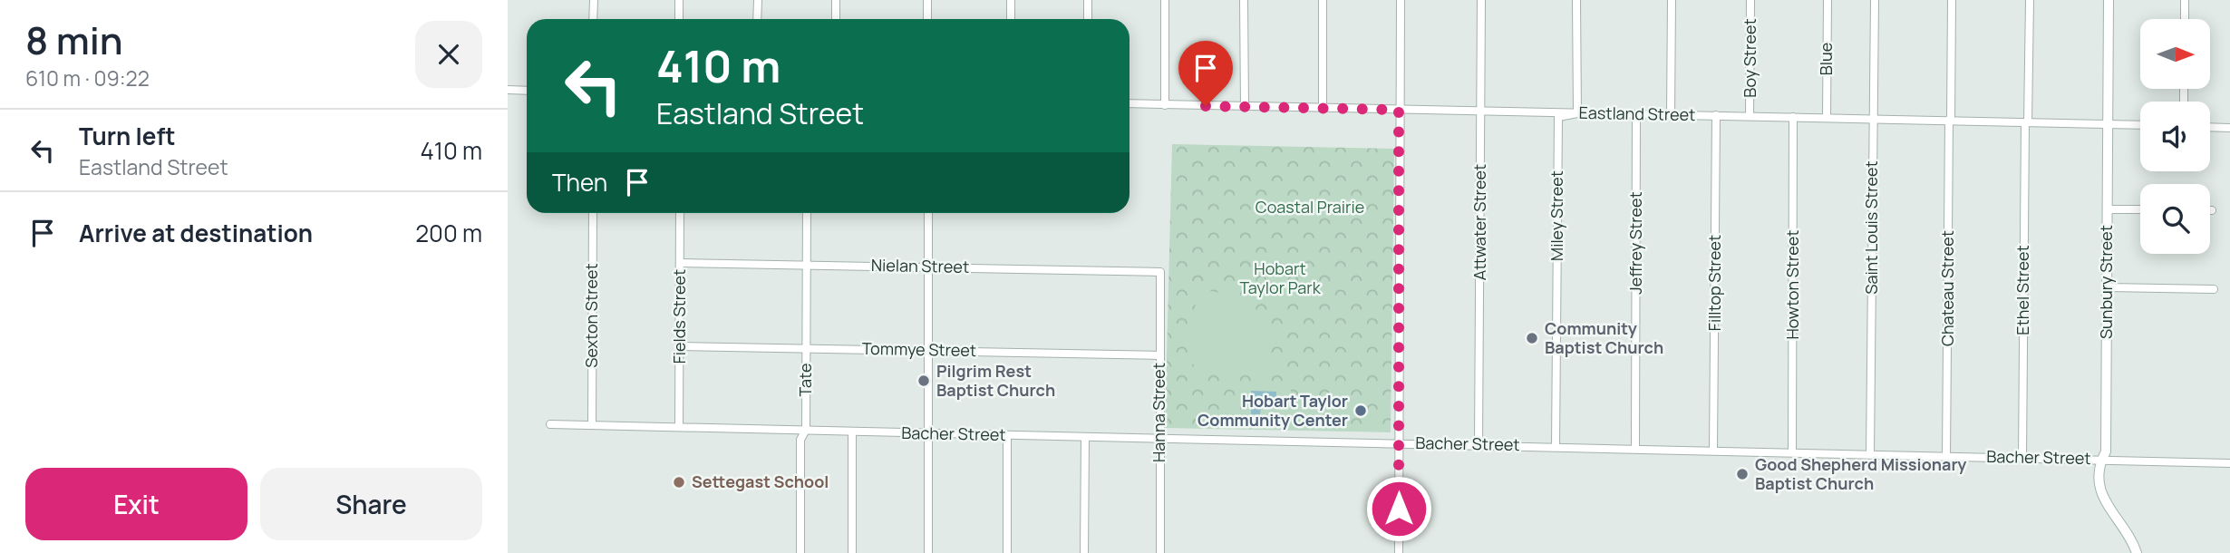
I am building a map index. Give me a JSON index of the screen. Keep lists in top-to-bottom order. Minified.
{"streets":{"street":["Boy Street","Blue","Eastland Street","Miley Street","Attwater Street","Saint Louis Street","Jeffrey Street","Nielan Street","Sunbury Street","Filltop Street","Howton Street","Chateau Street","Ethel Street","Sexton Street","Fields Street","Tommye Street","Tate","Hanna Street","Bacher Street"]},"crossings":[["Boy Street","Eastland Street"],["Blue","Eastland Street"],["Eastland Street","Miley Street"],["Eastland Street","Attwater Street"],["Eastland Street","Saint Louis Street"],["Eastland Street","Jeffrey Street"],["Eastland Street","Sunbury Street"],["Eastland Street","Filltop Street"],["Eastland Street","Howton Street"],["Eastland Street","Chateau Street"],["Eastland Street","Ethel Street"],["Miley Street","Bacher Street"],["Attwater Street","Bacher Street"],["Saint Louis Street","Bacher Street"],["Jeffrey Street","Bacher Street"],["Nielan Street","Fields Street"],["Nielan Street","Tate"],["Nielan Street","Hanna Street"],["Sunbury Street","Bacher Street"],["Filltop Street","Bacher Street"],["Howton Street","Bacher Street"],["Chateau Street","Bacher Street"],["Ethel Street","Bacher Street"],["Sexton Street","Bacher Street"],["Fields Street","Tommye Street"],["Fields Street","Bacher Street"],["Tommye Street","Tate"],["Tommye Street","Hanna Street"],["Tate","Bacher Street"],["Hanna Street","Bacher Street"]],"parks":["Coastal Prairie","Hobart Taylor Park"],"places":["Community Baptist Church","Pilgrim Rest Baptist Church","Hobart Taylor Community Center","Good Shepherd Missionary Baptist Church","Settegast School"],"north":"right","page":{"heading":["8 min","610 m · 09:22"],"turn":["410 m","Eastland Street"],"list":[{"name":"Turn left","note":"Eastland Street","value":"410 m"},{"name":"Arrive at destination","value":"200 m"}],"then":"Then","buttons":["Exit","Share"]}}
